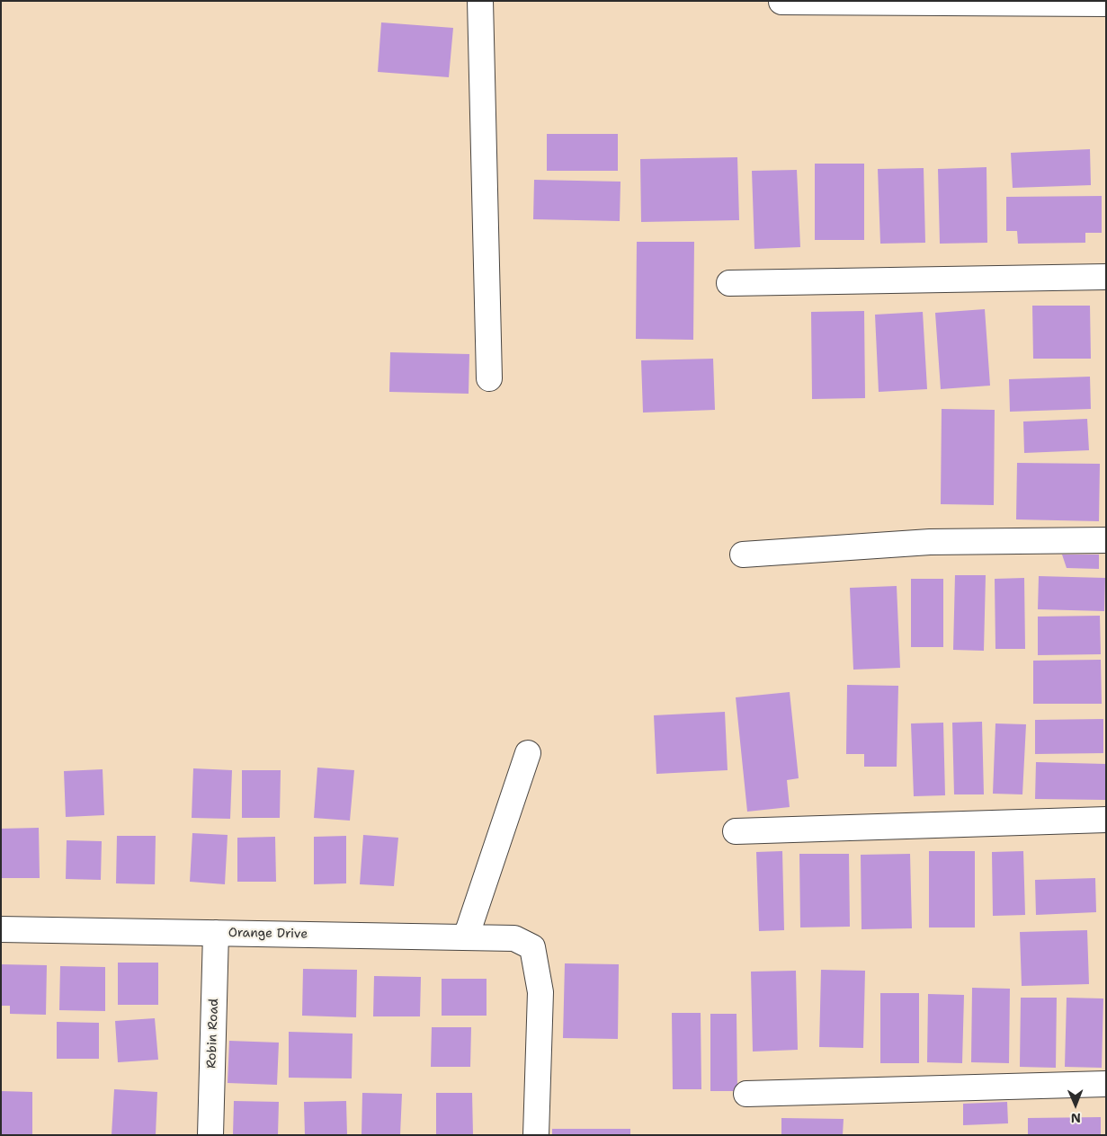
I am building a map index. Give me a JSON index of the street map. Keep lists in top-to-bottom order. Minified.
{"streets":{"street":["Orange Drive","Robin Road"]},"crossings":[["Orange Drive","Robin Road"]],"north":"bottom"}
